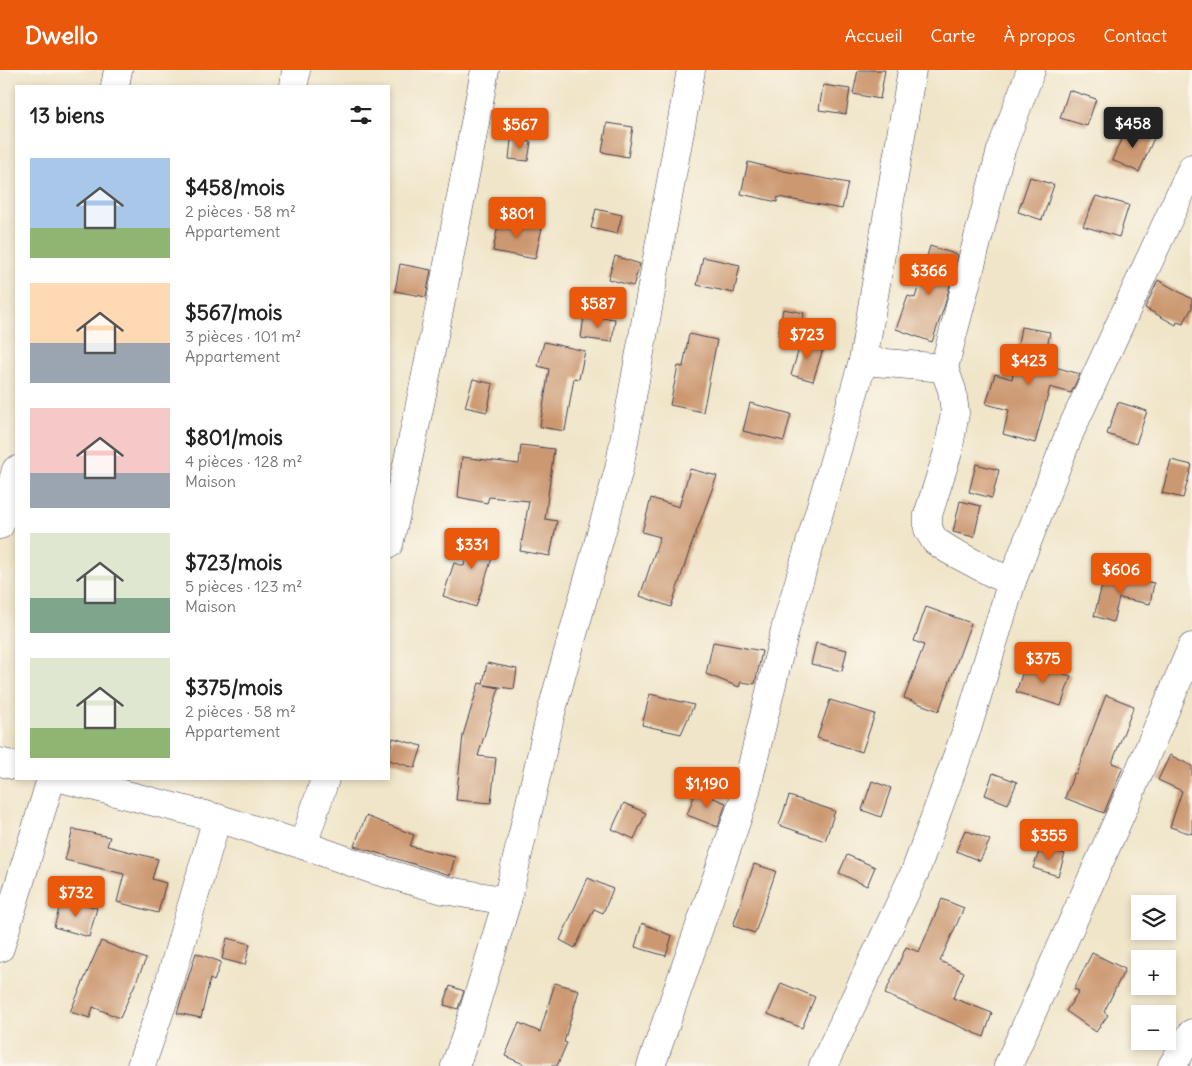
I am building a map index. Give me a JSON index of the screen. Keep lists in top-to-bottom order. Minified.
{"page":{"header":"Dwello","nav":["Accueil","Carte","À propos","Contact"],"heading":"13 biens","price":["$458","$567","$801","$366","$587","$723","$423","$331","$606","$375","$1,190","$355","$732"],"list":[{"name":"$458/mois","note":"2 pièces · 58 m² · Appartement"},{"name":"$567/mois","note":"3 pièces · 101 m² · Appartement"},{"name":"$801/mois","note":"4 pièces · 128 m² · Maison"},{"name":"$723/mois","note":"5 pièces · 123 m² · Maison"},{"name":"$375/mois","note":"2 pièces · 58 m² · Appartement"}],"map_buttons":["+","−"]}}
